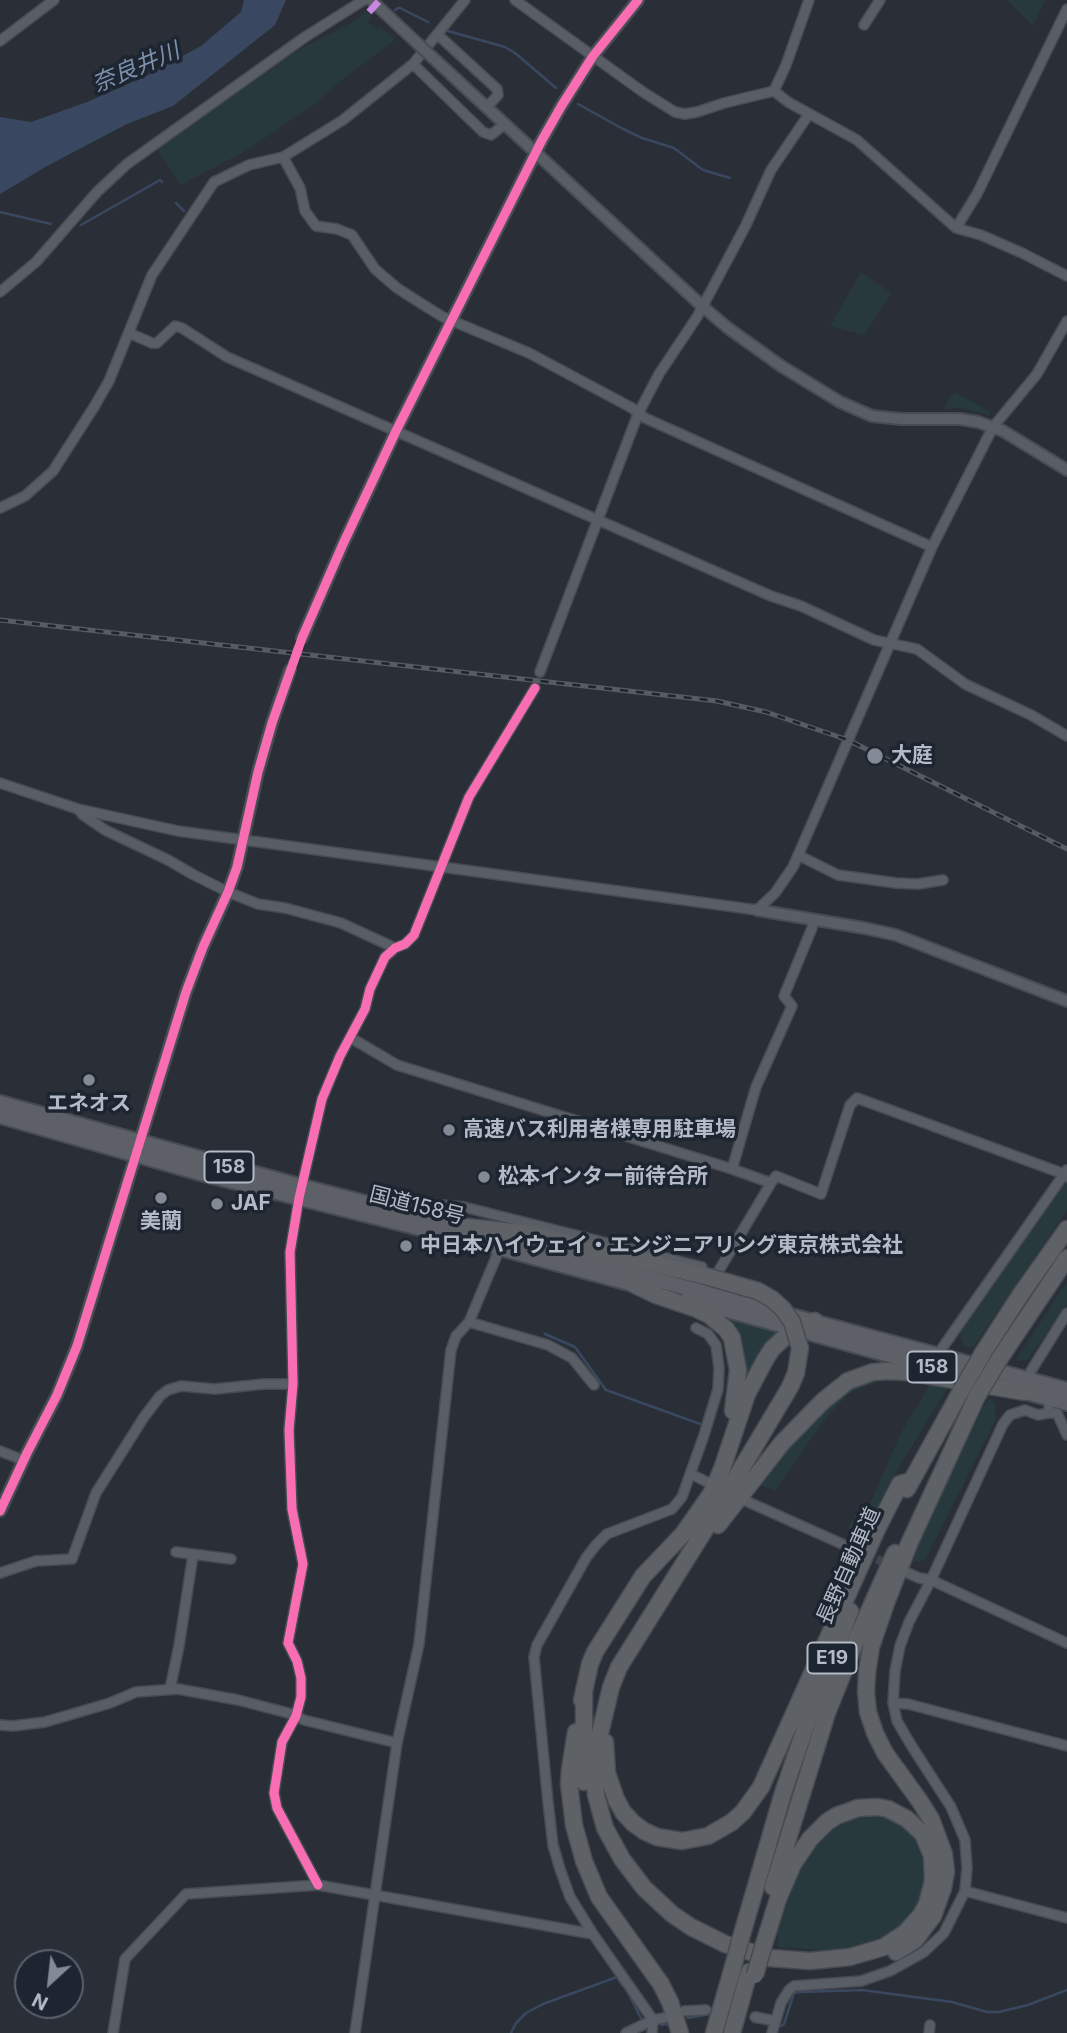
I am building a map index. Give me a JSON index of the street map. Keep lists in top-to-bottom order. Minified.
{"streets":{"highway":["158","国道158号","長野自動車道","E19"]},"water":["奈良井川"],"places":["大庭","エネオス","高速バス利用者様専用駐車場","松本インター前待合所","美蘭","JAF","中日本ハイウェイ・エンジニアリング東京株式会社"],"north":"bottom left"}
